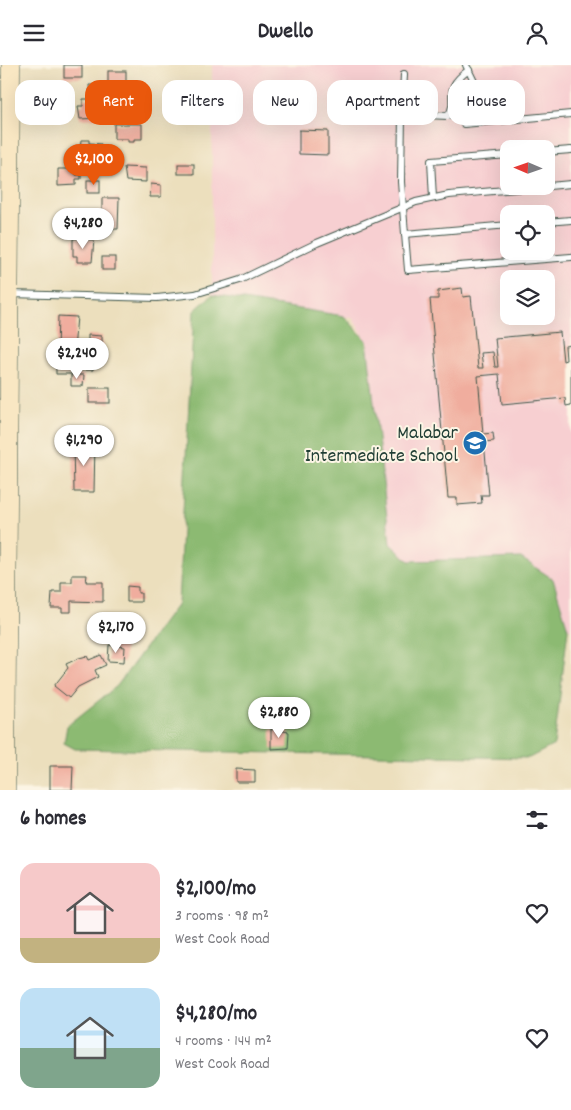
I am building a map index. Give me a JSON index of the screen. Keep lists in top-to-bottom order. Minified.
{"places":{"school or university":["Malabar Intermediate School"]},"north":"left","page":{"header":"Dwello","chip":["Buy","Rent","Filters","New","Apartment","House"],"price":["$2,100","$4,280","$2,240","$1,290","$2,170","$2,880"],"heading":"6 homes","list":[{"name":"$2,100/mo","note":"3 rooms · 98 m² · West Cook Road"},{"name":"$4,280/mo","note":"4 rooms · 144 m² · West Cook Road"}]}}
